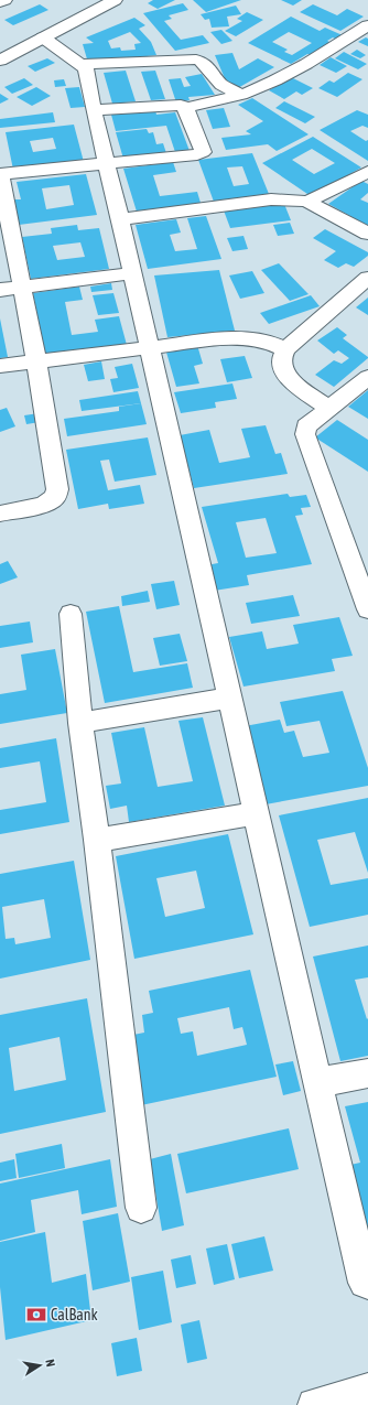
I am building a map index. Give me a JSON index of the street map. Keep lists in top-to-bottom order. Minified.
{"places":{"bank":["CalBank"]},"north":"right"}
